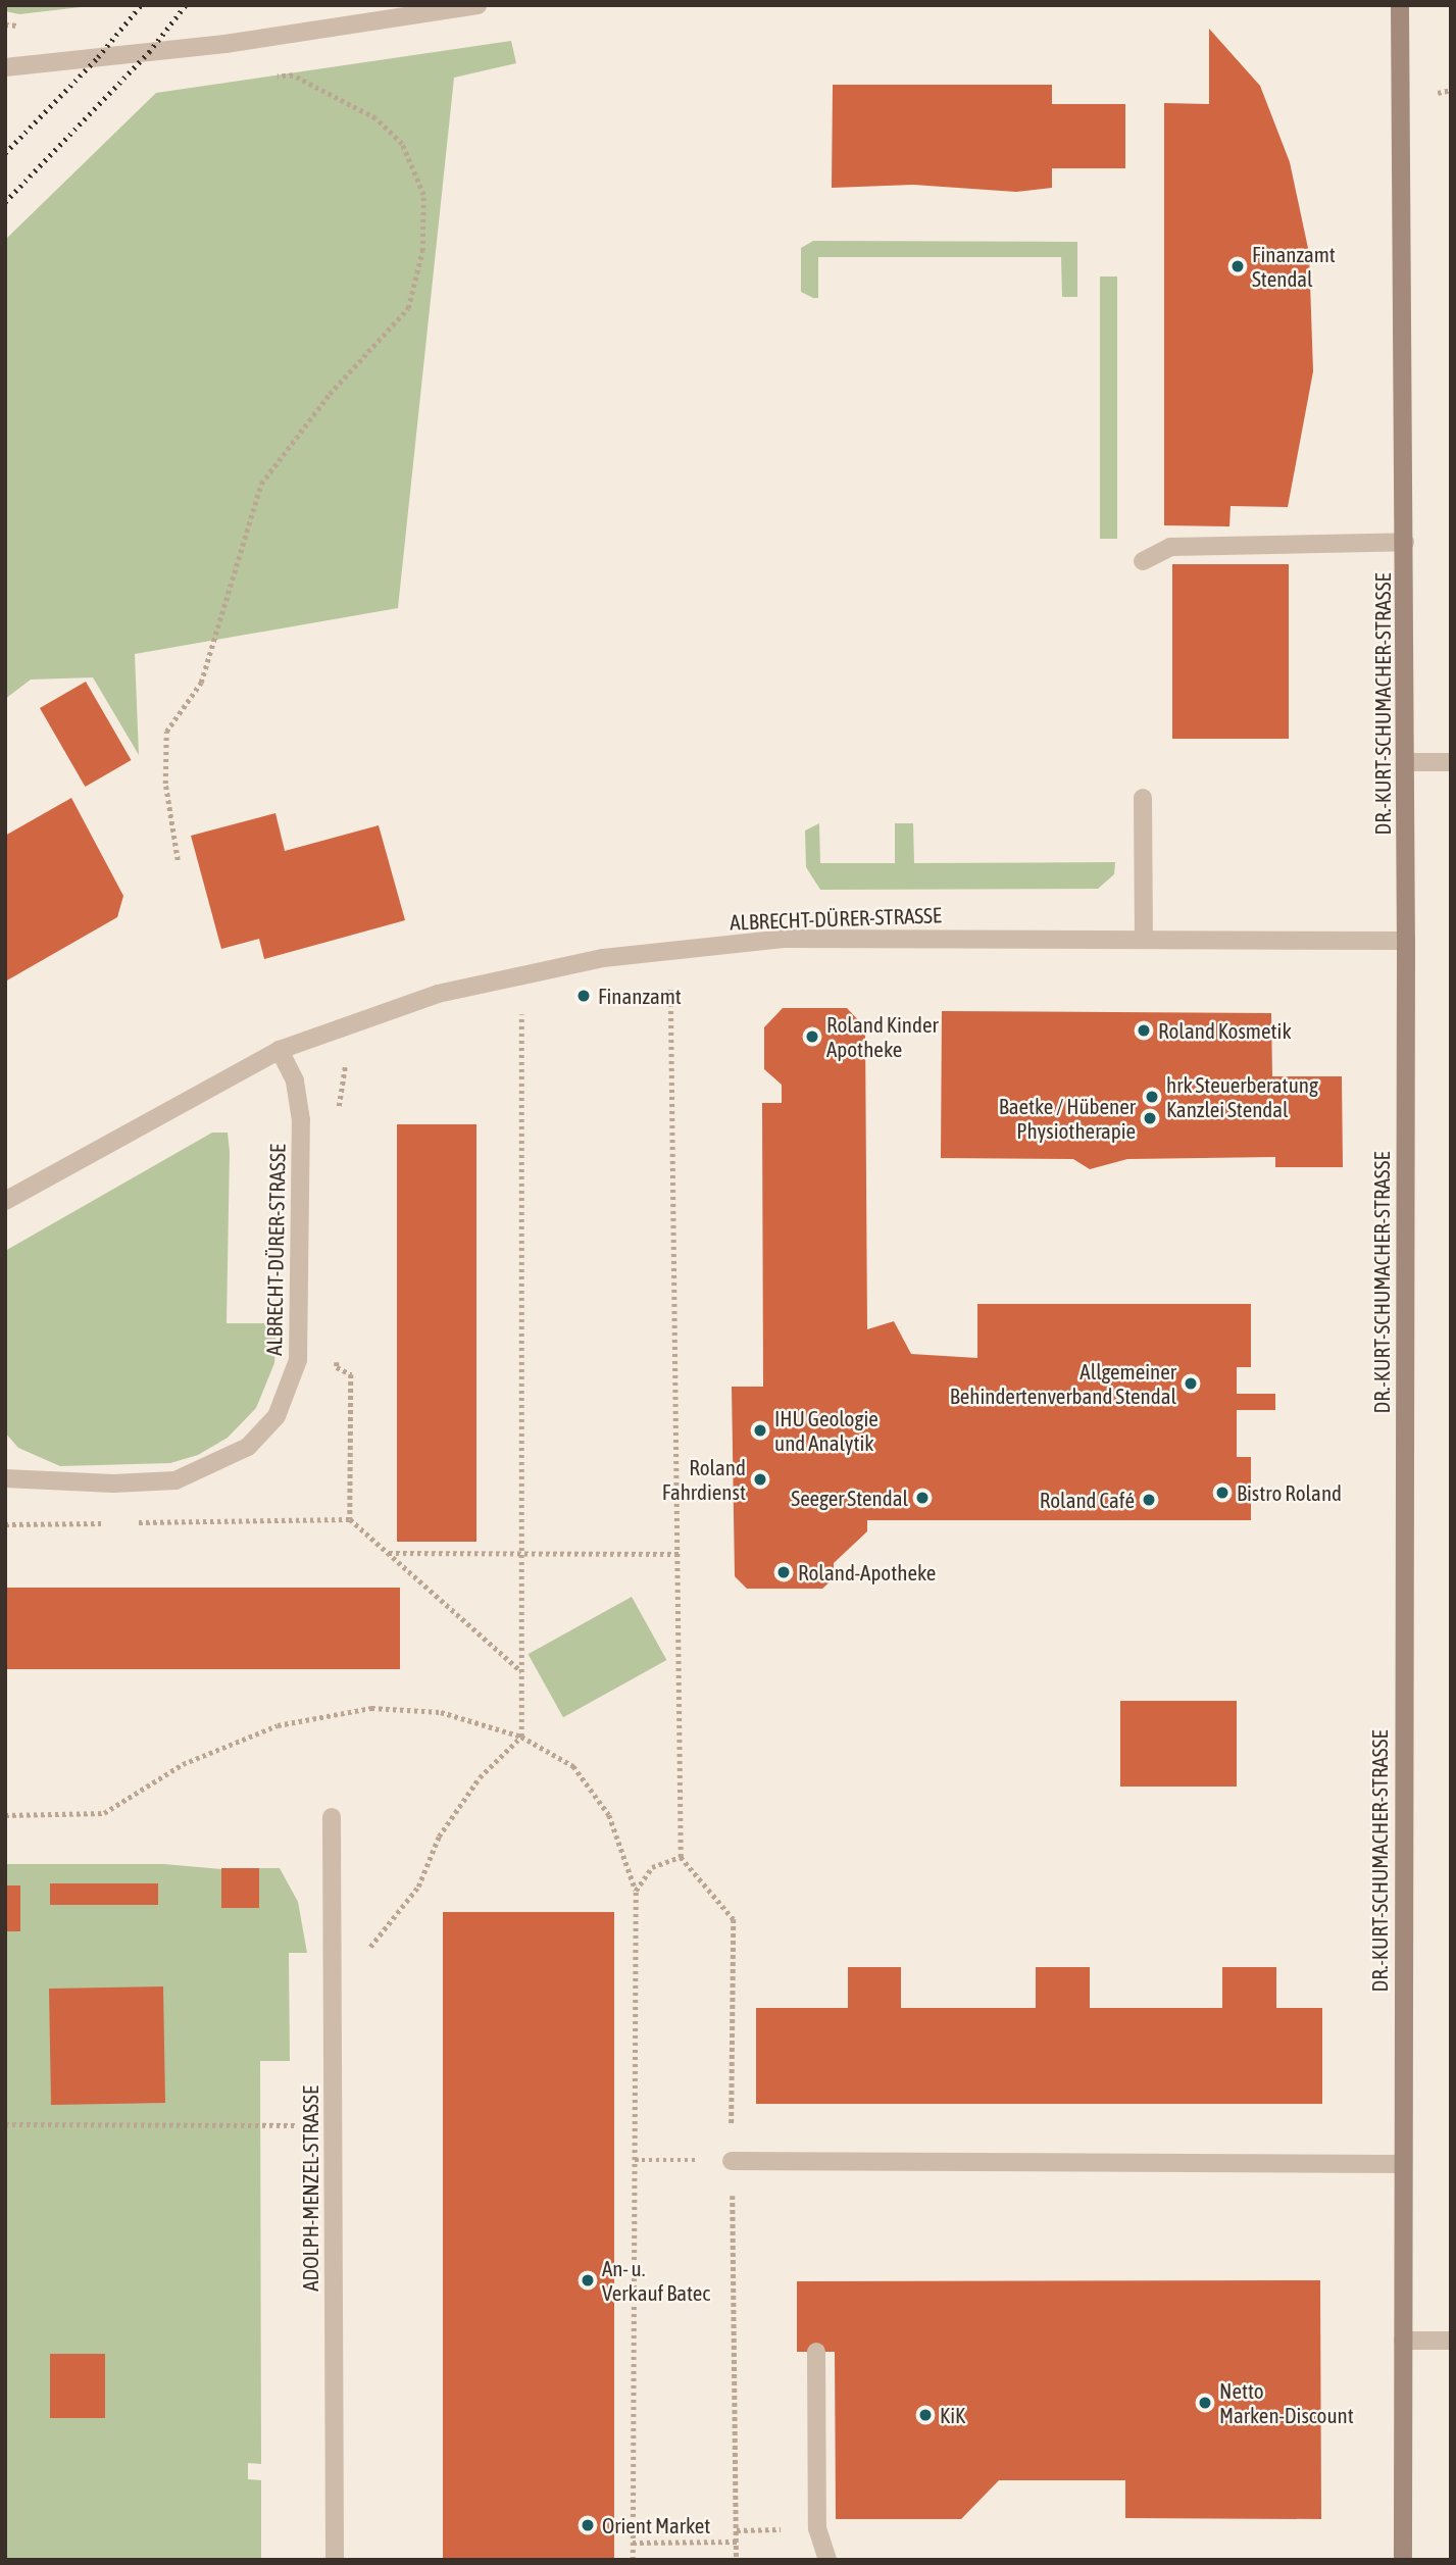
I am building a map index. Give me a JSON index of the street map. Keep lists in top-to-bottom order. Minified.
{"streets":{"street":["DR.-KURT-SCHUMACHER-STRASSE","ALBRECHT-DÜRER-STRASSE","ADOLPH-MENZEL-STRASSE"]},"crossings":[["DR.-KURT-SCHUMACHER-STRASSE","ALBRECHT-DÜRER-STRASSE"]],"places":["Finanzamt Stendal","Finanzamt","Roland Kosmetik","Roland Kinder Apotheke","hrk Steuerberatung Kanzlei Stendal","Baetke / Hübener Physiotherapie","Allgemeiner Behindertenverband Stendal","IHU Geologie und Analytik","Roland Fahrdienst","Bistro Roland","Seeger Stendal","Roland Café","Roland-Apotheke","An- u. Verkauf Batec","Netto Marken-Discount","KiK","Orient Market"]}
